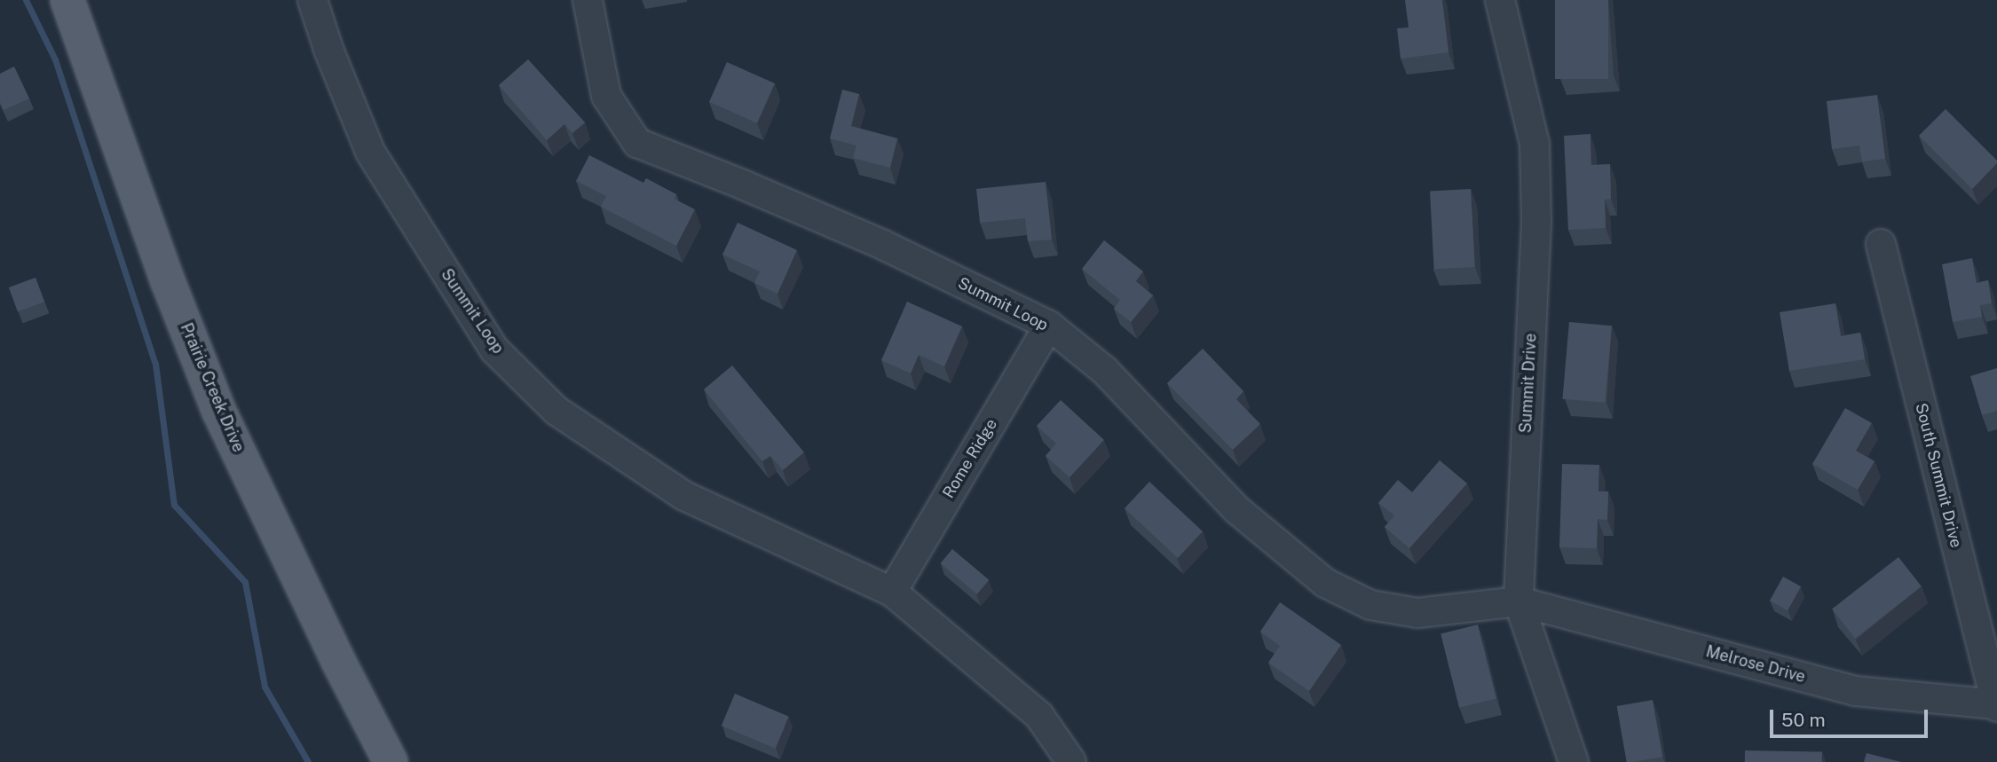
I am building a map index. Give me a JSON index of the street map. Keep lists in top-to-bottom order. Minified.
{"streets":{"main road":["Prairie Creek Drive"],"street":["Summit Loop","Summit Drive","Rome Ridge","South Summit Drive","Melrose Drive"]},"crossings":[["Summit Loop","Summit Drive"],["Summit Loop","Rome Ridge"],["Summit Loop","Melrose Drive"],["Summit Drive","Melrose Drive"],["South Summit Drive","Melrose Drive"]],"scale_bar":"50 m"}
